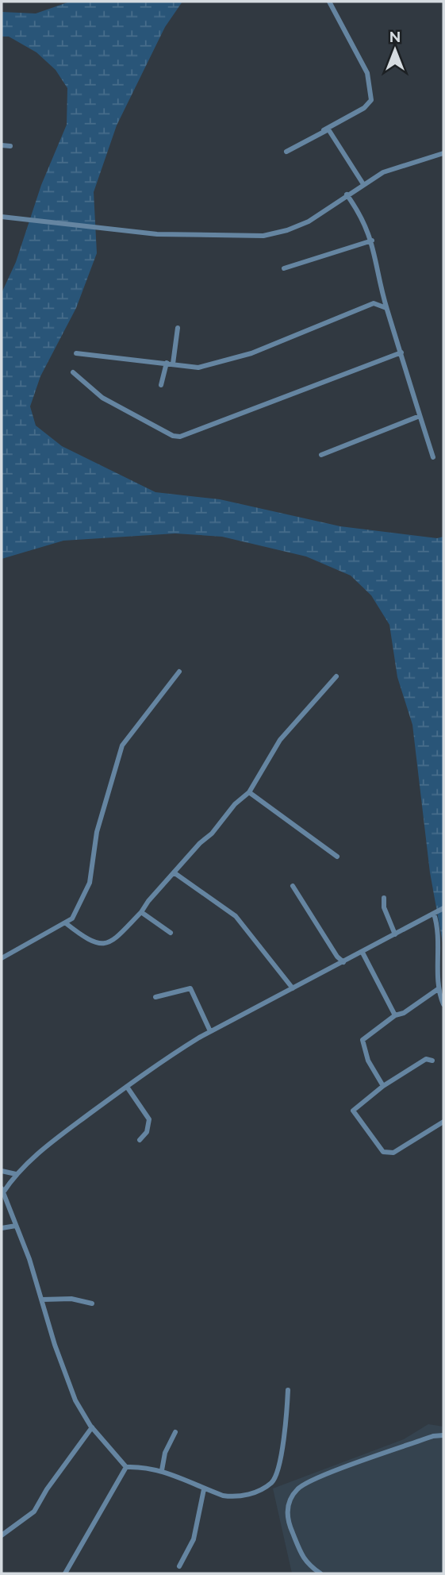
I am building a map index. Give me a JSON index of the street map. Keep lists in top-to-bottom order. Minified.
{"north":"top"}
